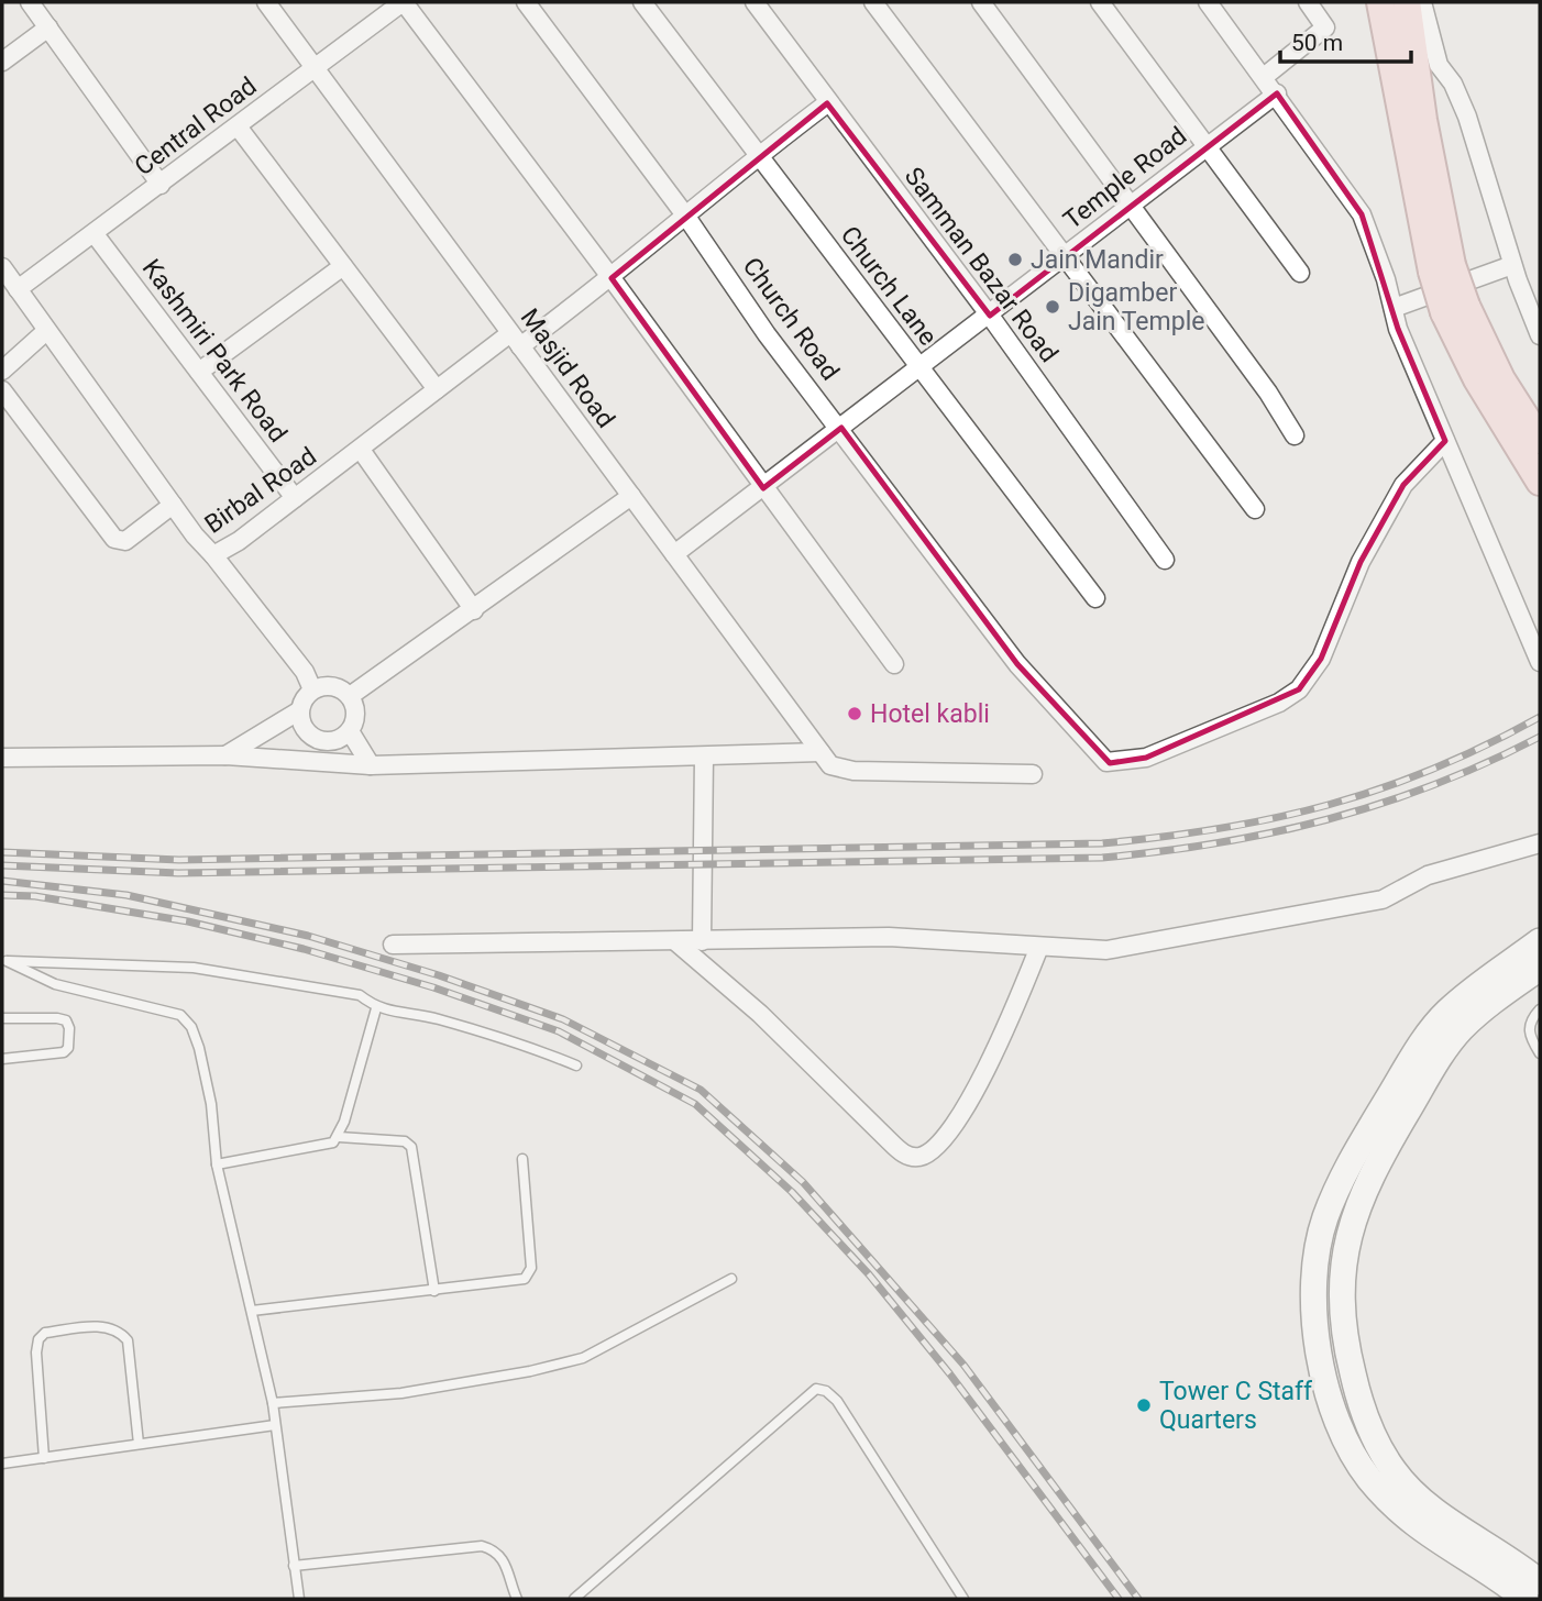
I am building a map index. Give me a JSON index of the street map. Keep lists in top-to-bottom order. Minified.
{"streets":{"street":["Central Road","Temple Road","Samman Bazar Road","Church Lane","Church Road","Kashmiri Park Road","Masjid Road","Birbal Road"]},"crossings":[["Central Road","Kashmiri Park Road"],["Central Road","Masjid Road"],["Central Road","Birbal Road"],["Temple Road","Samman Bazar Road"],["Temple Road","Church Lane"],["Temple Road","Church Road"],["Temple Road","Masjid Road"],["Samman Bazar Road","Birbal Road"],["Church Lane","Birbal Road"],["Church Road","Birbal Road"],["Kashmiri Park Road","Birbal Road"],["Masjid Road","Birbal Road"]],"places":["Jain Mandir","Digamber Jain Temple","Hotel kabli","Tower C Staff Quarters"],"scale_bar":"50 m"}
